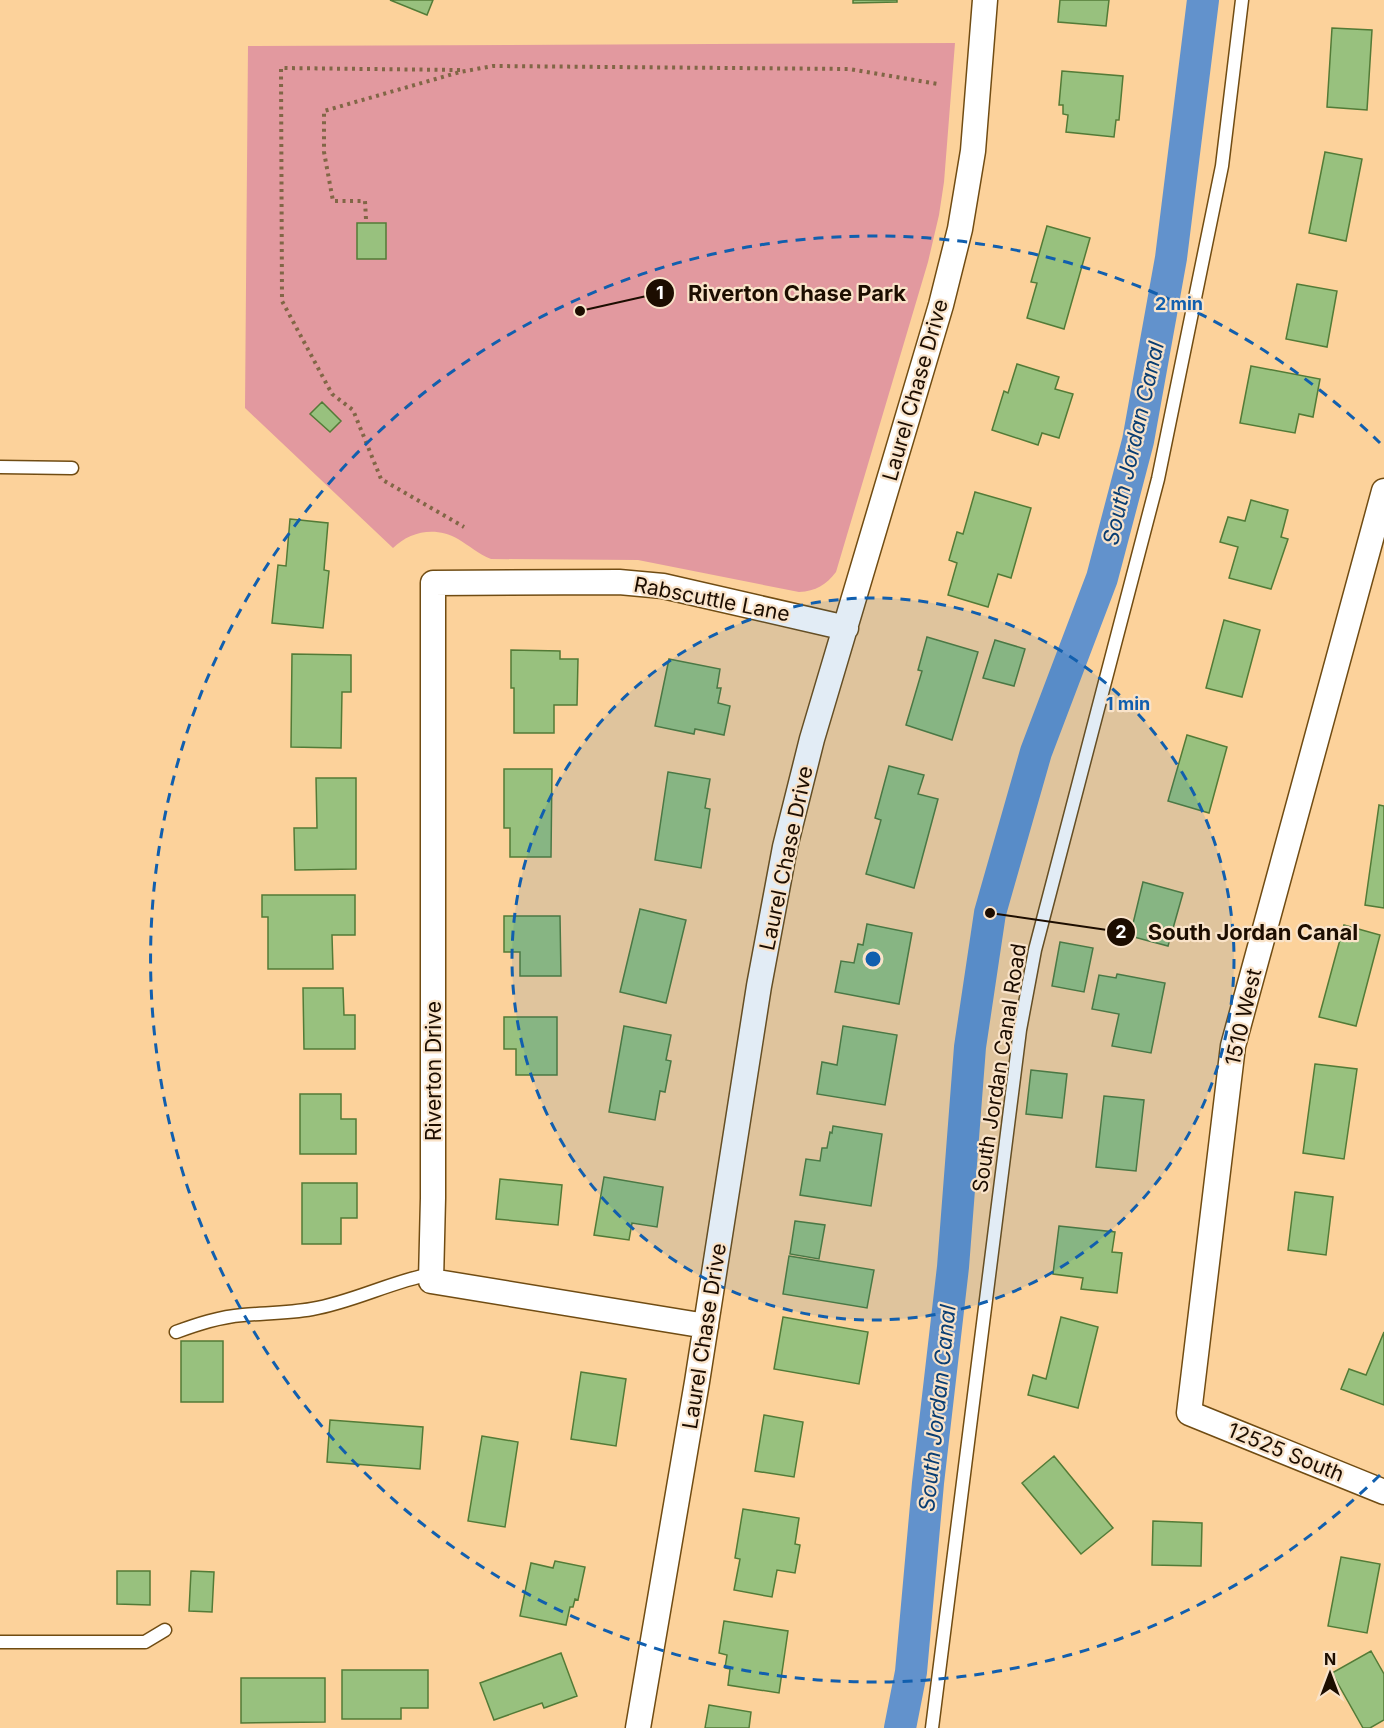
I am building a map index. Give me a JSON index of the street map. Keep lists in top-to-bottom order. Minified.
{"streets":{"street":["Laurel Chase Drive","Rabscuttle Lane","1510 West","Riverton Drive","12525 South"],"lane":["South Jordan Canal Road"]},"crossings":[["Laurel Chase Drive","Rabscuttle Lane"],["Rabscuttle Lane","Riverton Drive"],["1510 West","12525 South"]],"water":["South Jordan Canal"],"places":["Riverton Chase Park","South Jordan Canal"],"north":"top","rings":["2 min","1 min"]}
